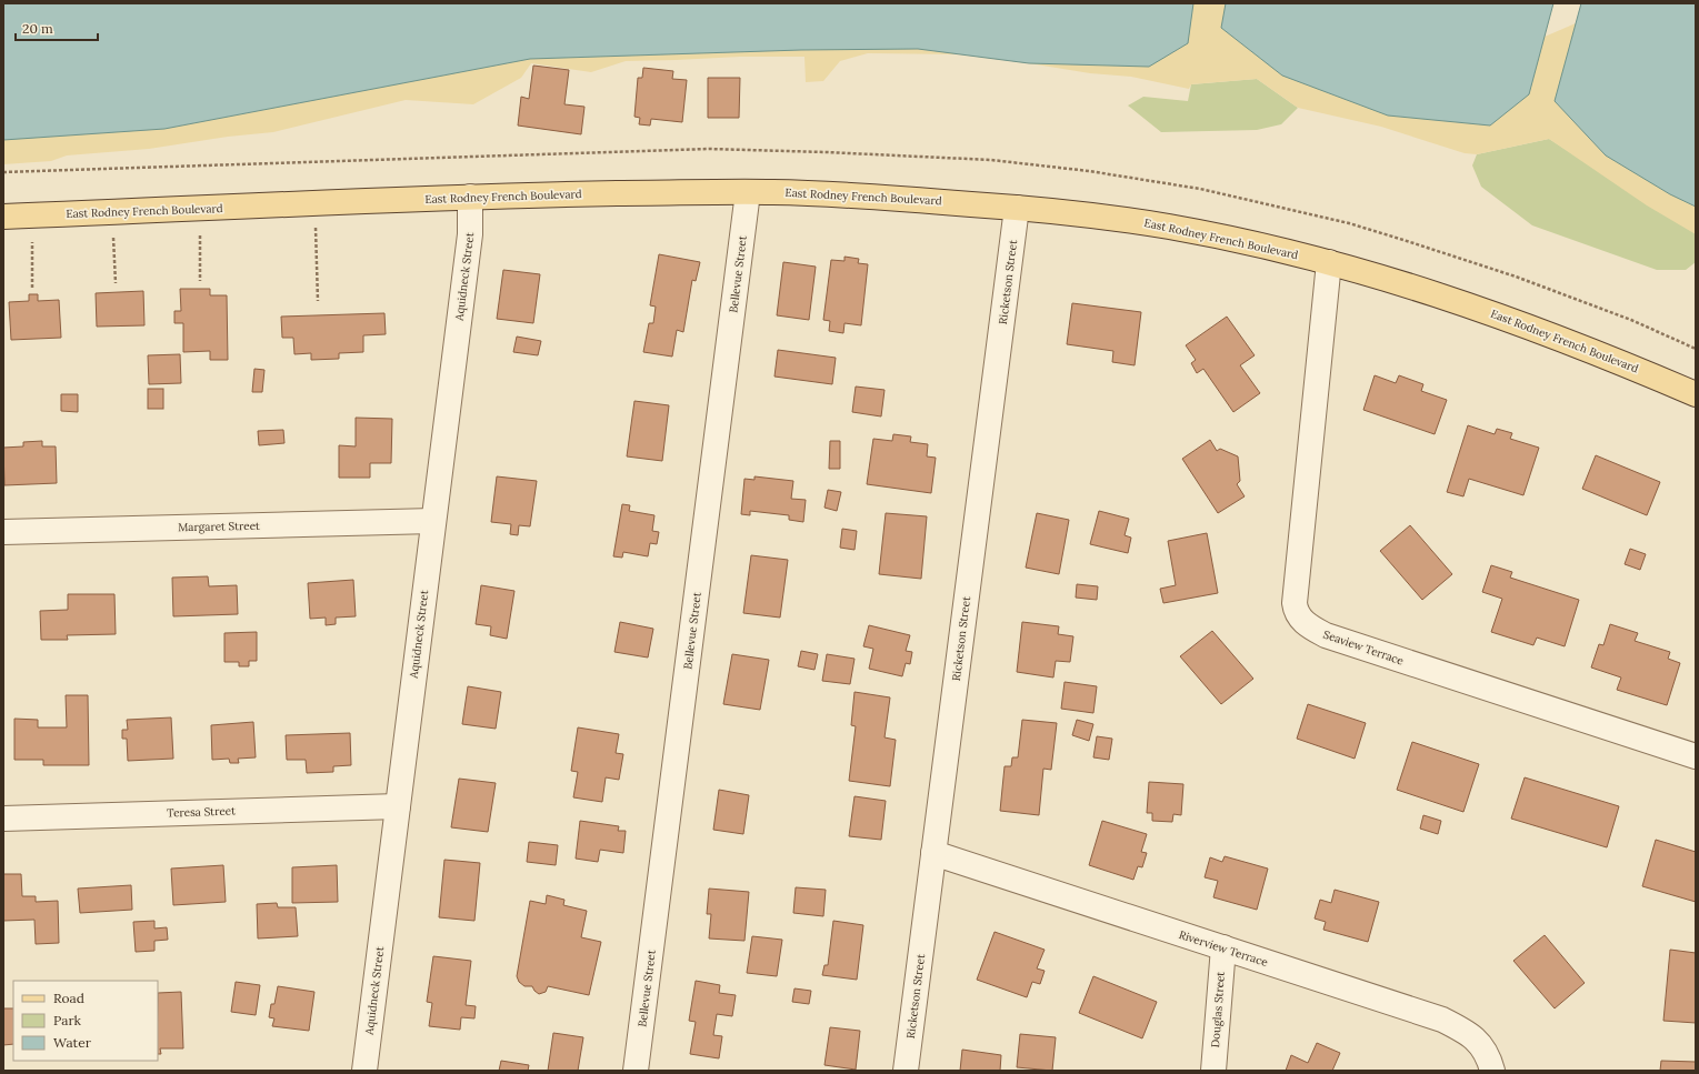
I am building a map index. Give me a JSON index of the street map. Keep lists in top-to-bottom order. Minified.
{"streets":{"main road":["East Rodney French Boulevard"],"street":["Bellevue Street","Aquidneck Street","Ricketson Street","Margaret Street","Seaview Terrace","Teresa Street","Riverview Terrace","Douglas Street"]},"crossings":[["East Rodney French Boulevard","Bellevue Street"],["East Rodney French Boulevard","Aquidneck Street"],["East Rodney French Boulevard","Ricketson Street"],["East Rodney French Boulevard","Seaview Terrace"],["Aquidneck Street","Margaret Street"],["Aquidneck Street","Teresa Street"],["Ricketson Street","Riverview Terrace"],["Riverview Terrace","Douglas Street"]],"legend":["Road","Park","Water"],"scale_bar":"20 m"}
